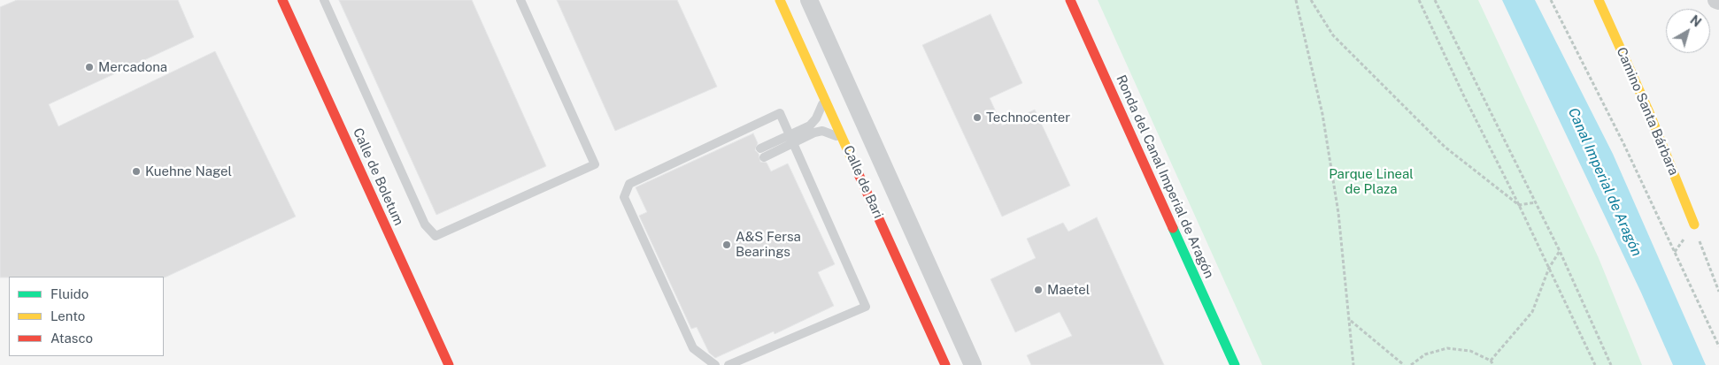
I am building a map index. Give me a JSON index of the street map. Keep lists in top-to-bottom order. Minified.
{"streets":{"street":["Camino Santa Bárbara","Calle de Boletum","Ronda del Canal Imperial de Aragón","Calle de Bari"]},"water":["Canal Imperial de Aragón"],"parks":["Parque Lineal de Plaza"],"places":["Mercadona","Technocenter","Kuehne Nagel","A&S Fersa Bearings","Maetel"],"legend":["Fluido","Lento","Atasco"],"north":"top right"}
